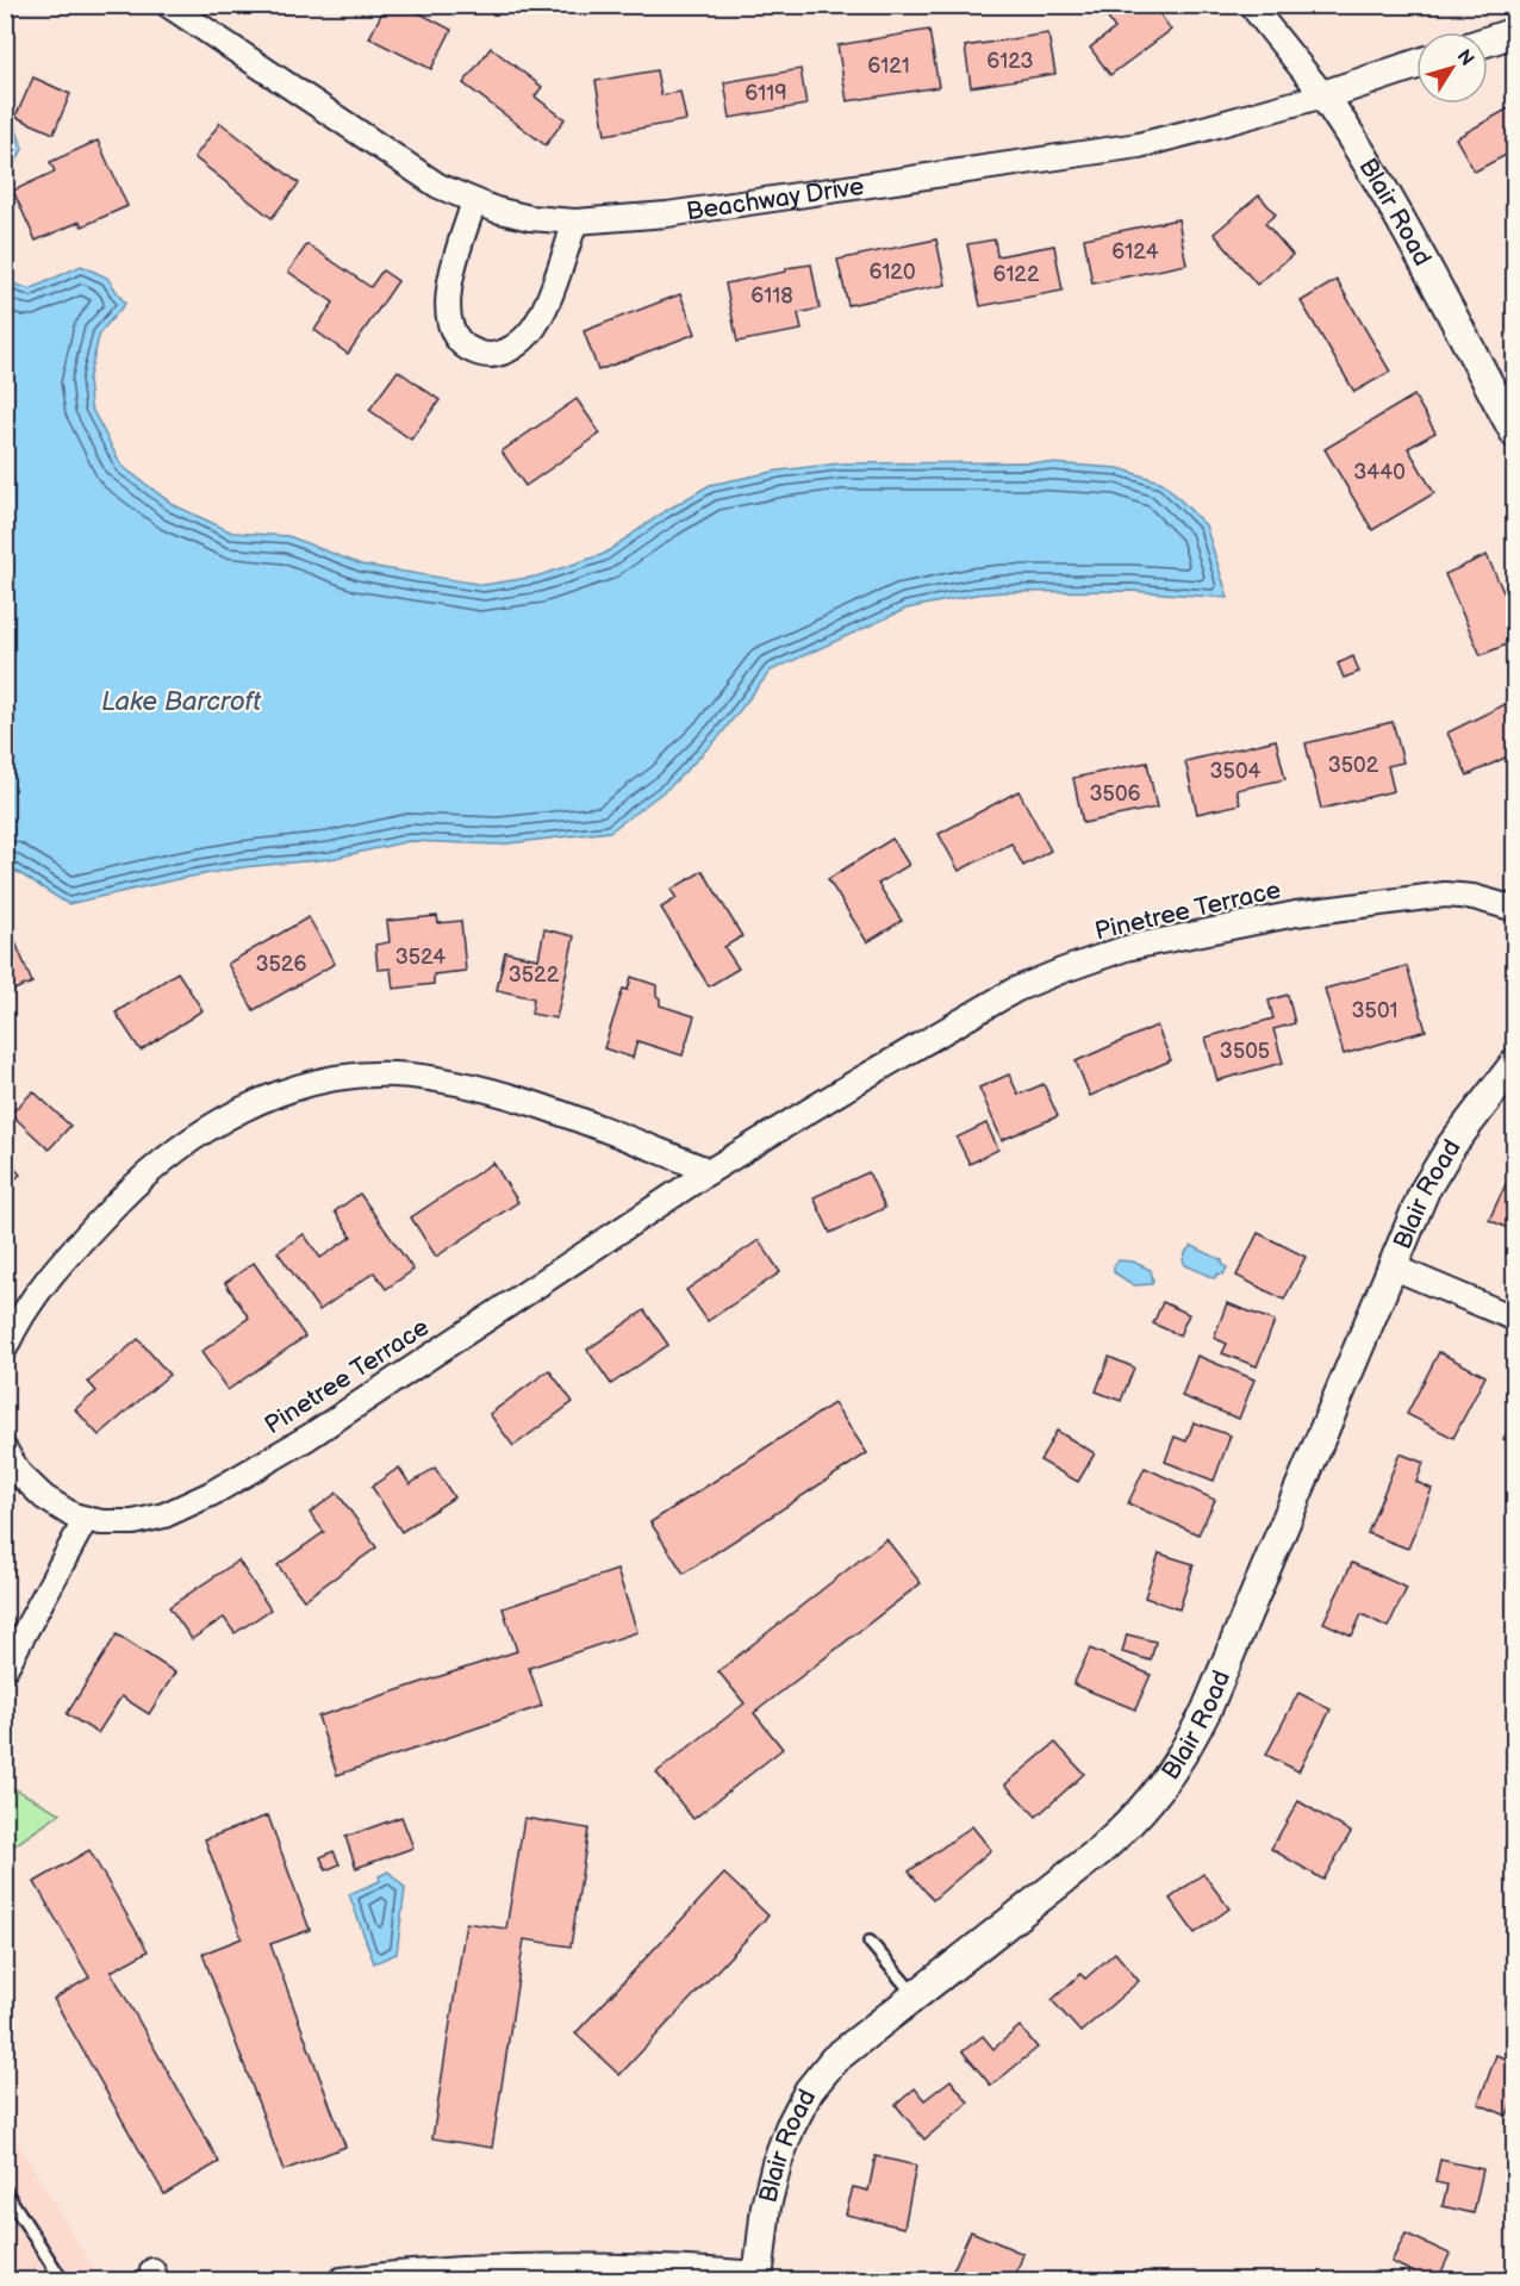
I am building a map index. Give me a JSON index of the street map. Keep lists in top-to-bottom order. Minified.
{"streets":{"street":["Beachway Drive","Blair Road","Pinetree Terrace"]},"crossings":[["Beachway Drive","Blair Road"]],"water":["Lake Barcroft"],"house_numbers":["6123","6121","6119","6124","6120","6122","6118","3440","3502","3504","3506","3524","3526","3522","3501","3505"],"north":"top right"}
